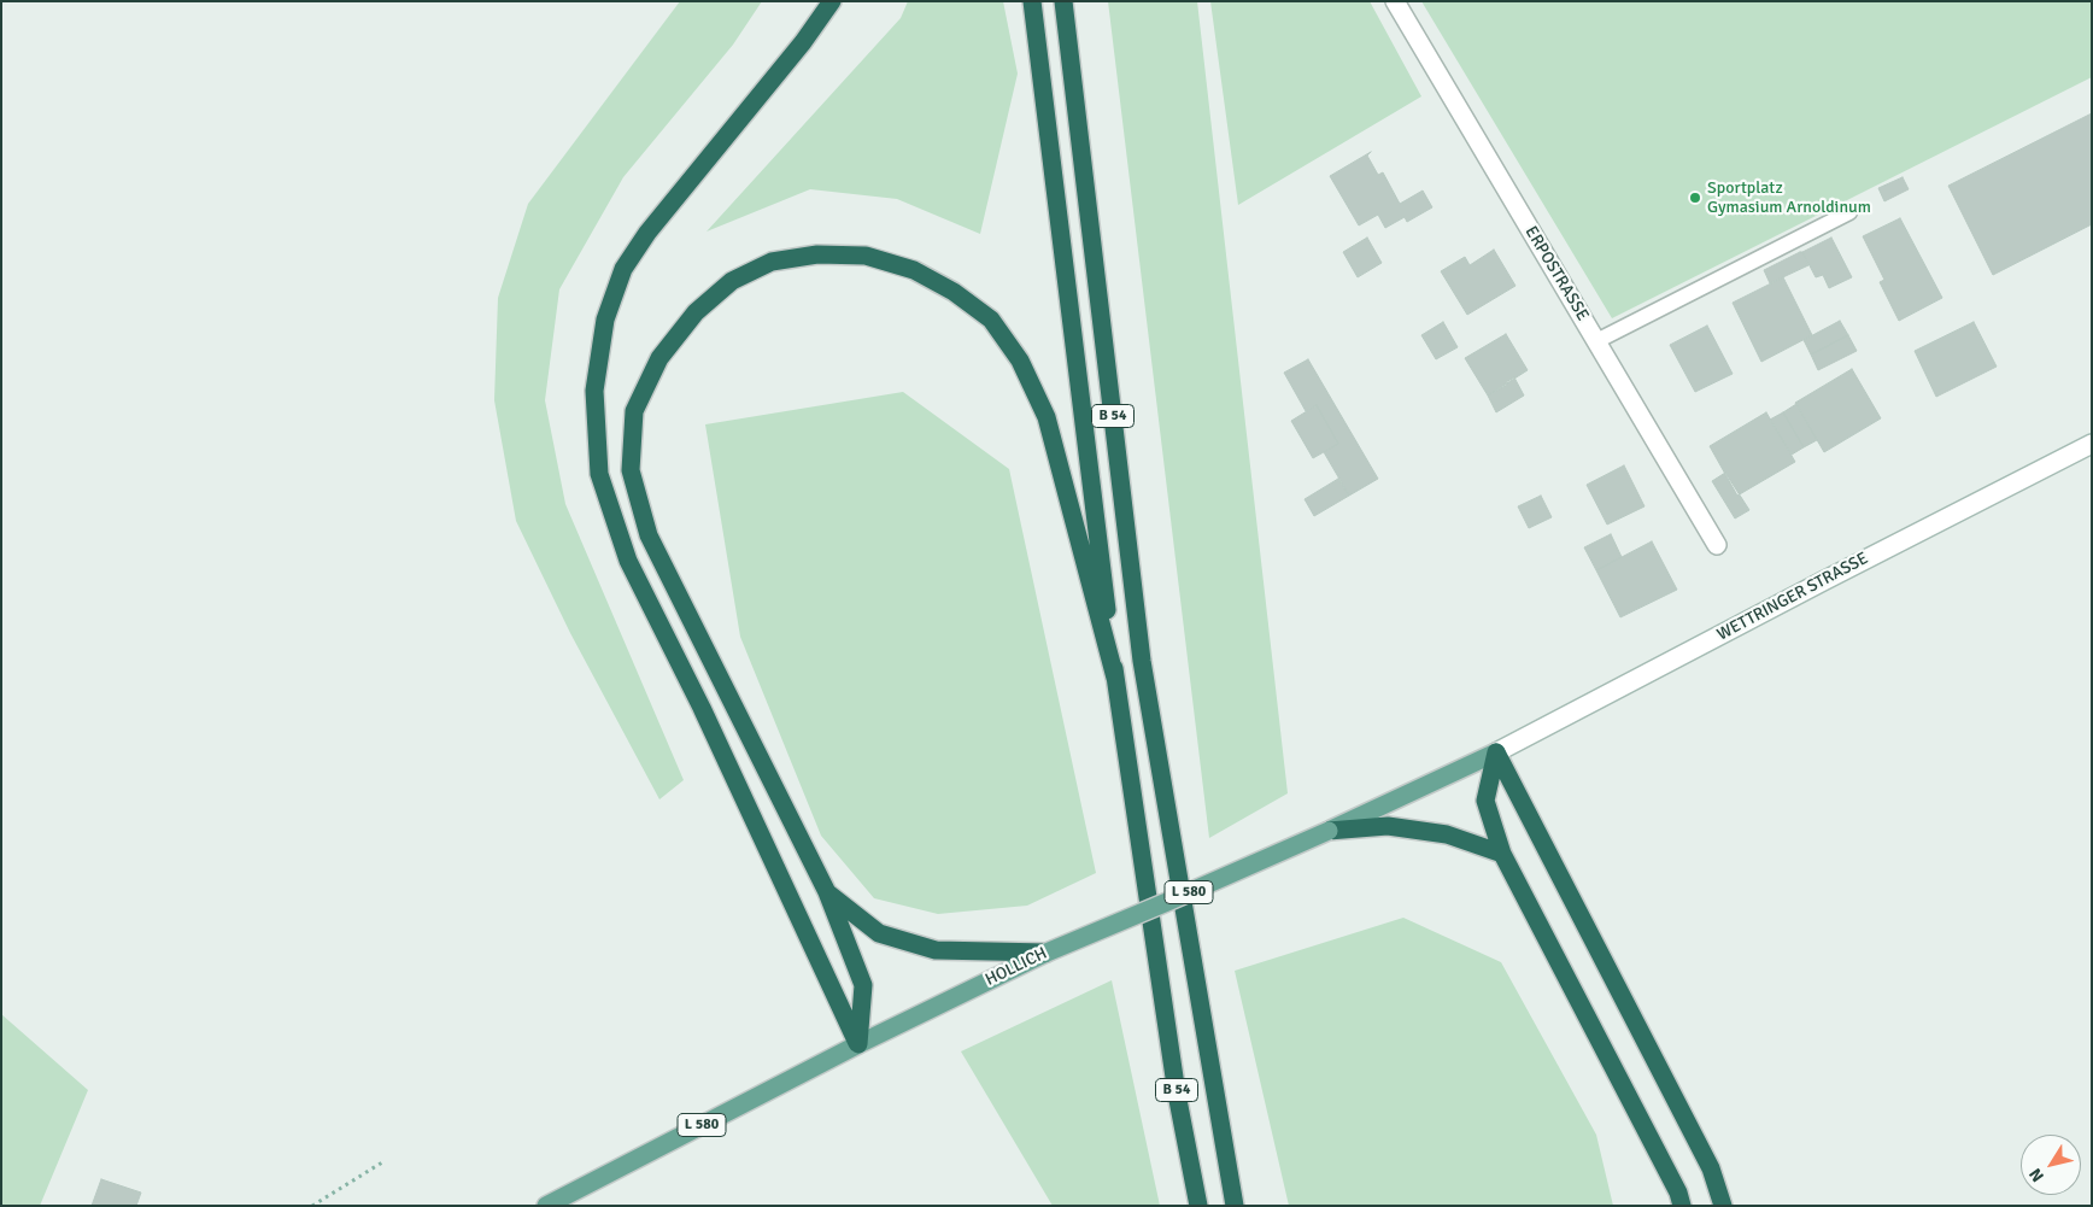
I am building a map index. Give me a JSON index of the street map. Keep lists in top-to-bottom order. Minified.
{"streets":{"highway":["B 54"],"main road":["ERPOSTRASSE","WETTRINGER STRASSE","L 580","HOLLICH"]},"crossings":[["WETTRINGER STRASSE","HOLLICH"]],"places":["Sportplatz Gymasium Arnoldinum"],"north":"bottom left"}
